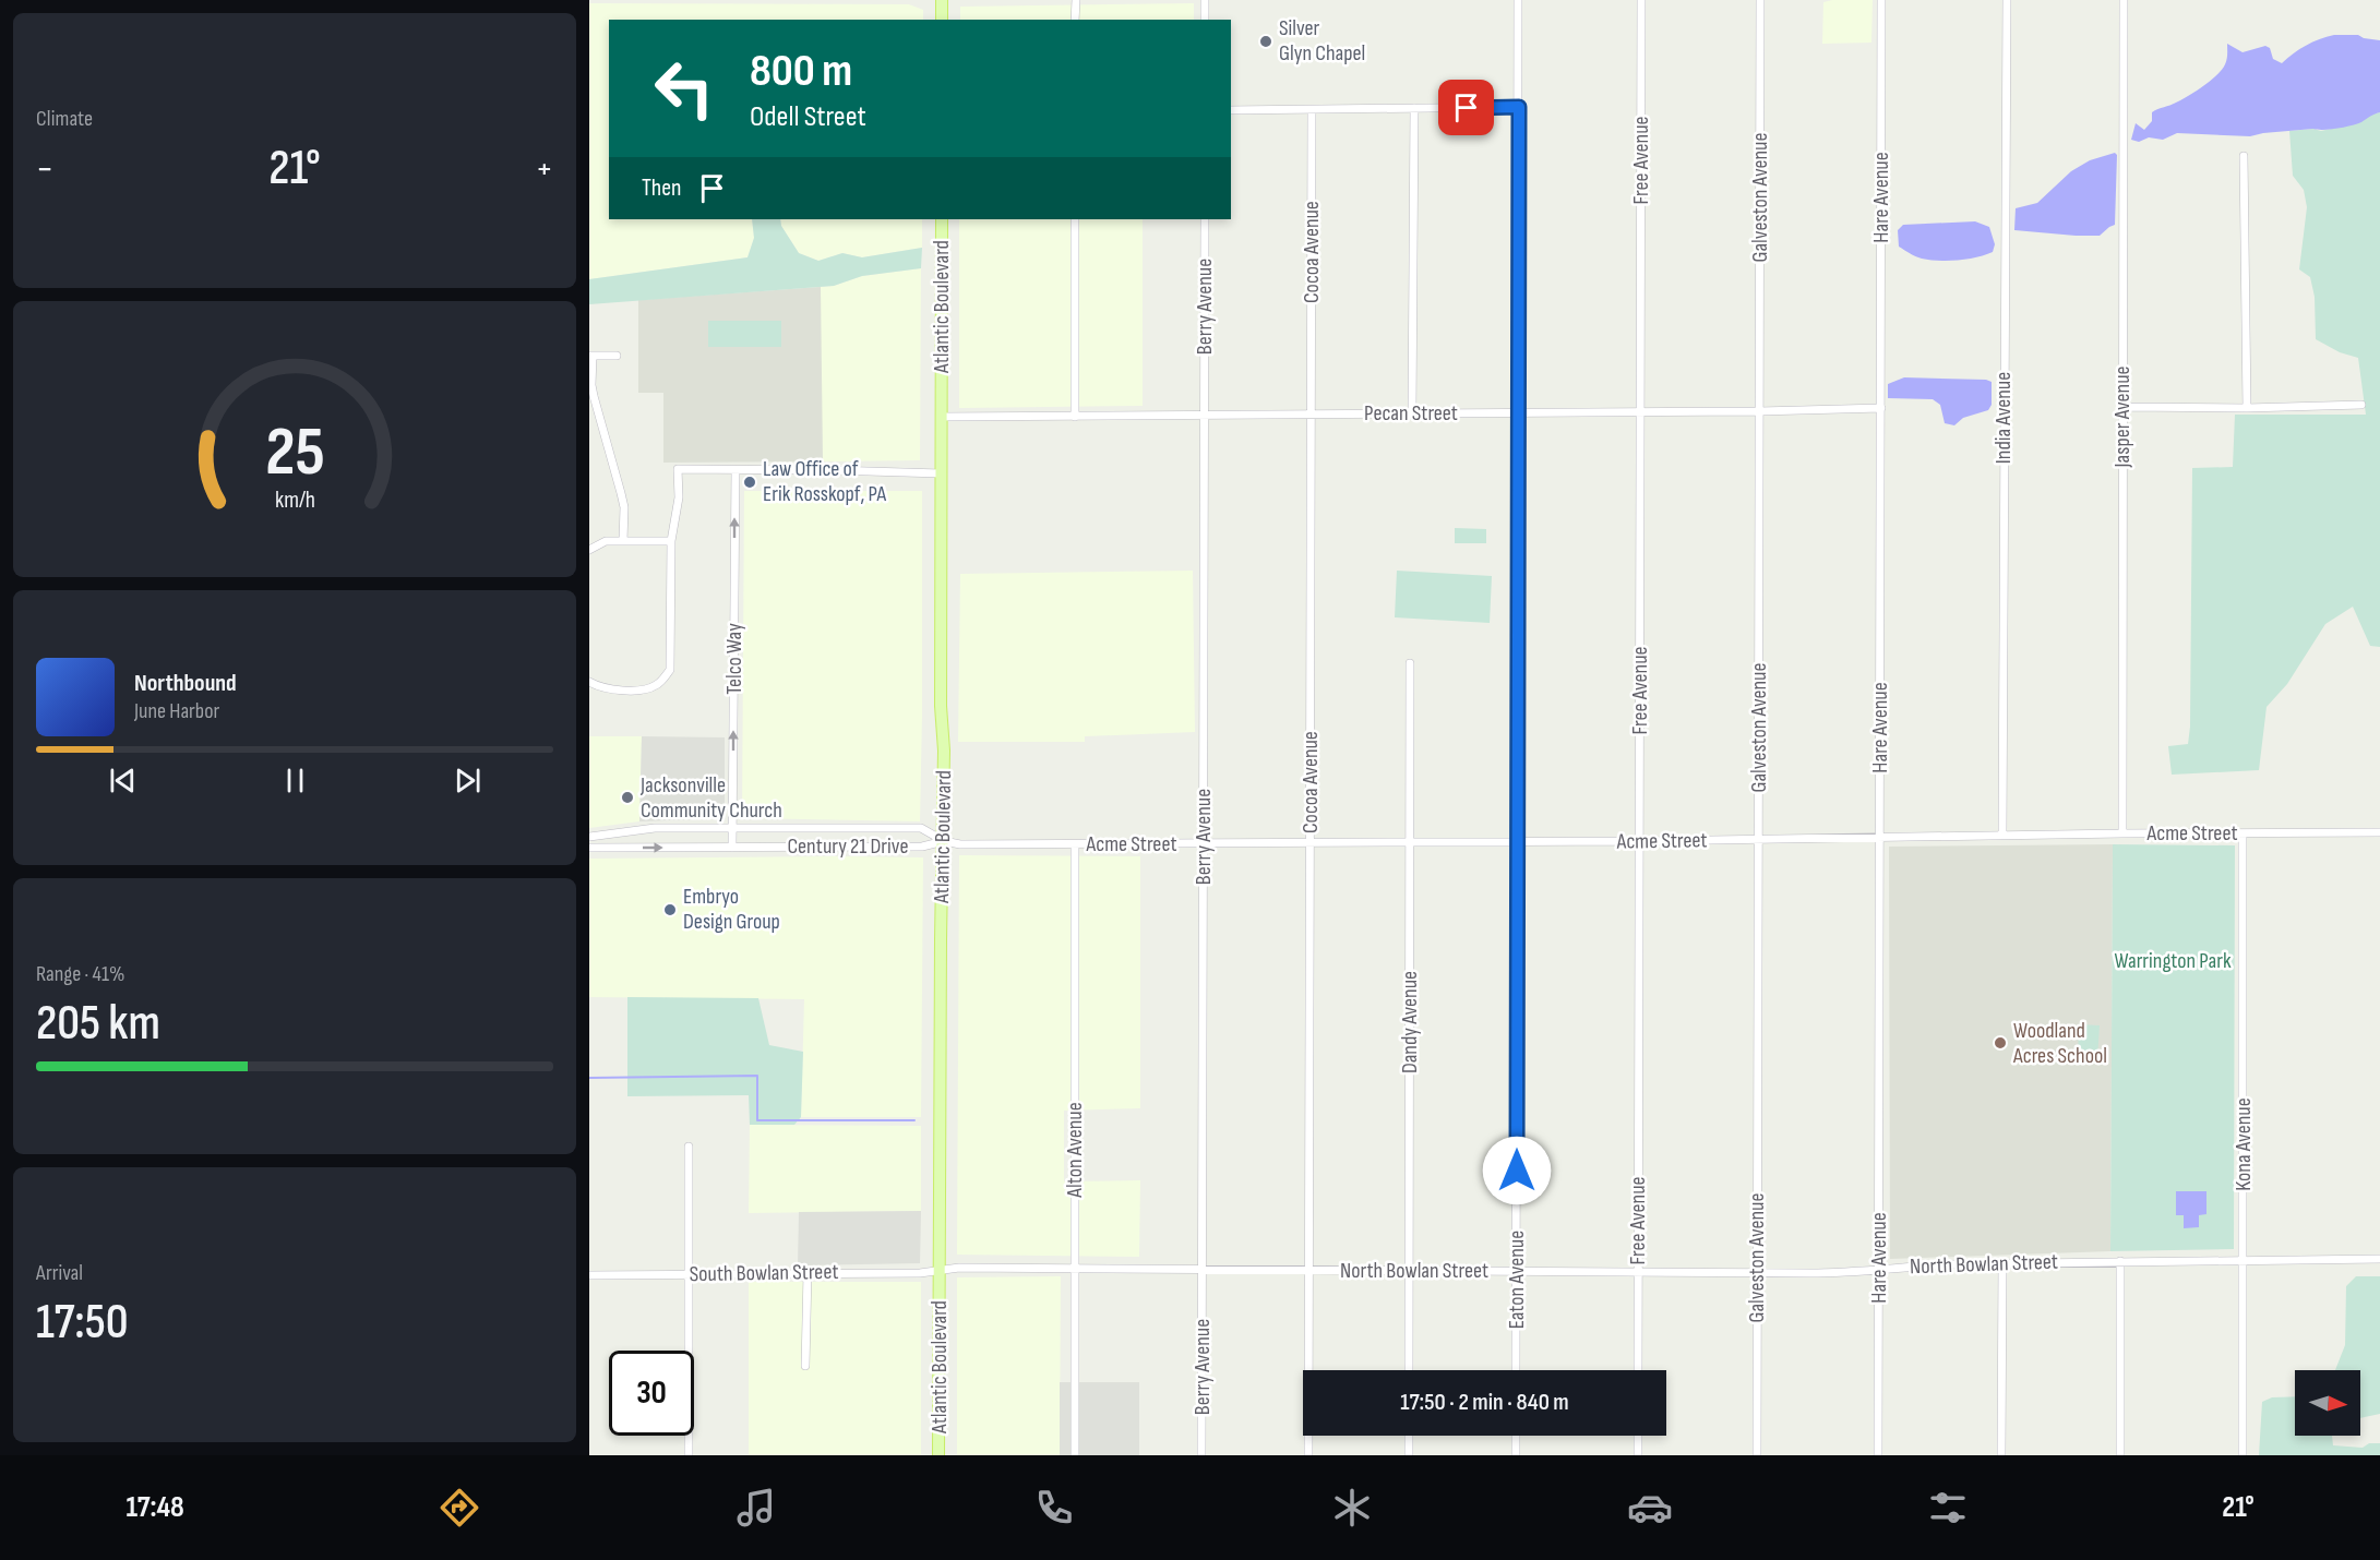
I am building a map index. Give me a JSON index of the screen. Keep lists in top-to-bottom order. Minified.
{"streets":{"main road":["Atlantic Boulevard"],"street":["Free Avenue","Galveston Avenue","Hare Avenue","Cocoa Avenue","Berry Avenue","Pecan Street","Jasper Avenue","India Avenue","Telco Way","Acme Street","Century 21 Drive","Dandy Avenue","Kona Avenue","Alton Avenue","North Bowlan Street","South Bowlan Street","Eaton Avenue"]},"crossings":[["Free Avenue","Pecan Street"],["Free Avenue","Acme Street"],["Free Avenue","North Bowlan Street"],["Galveston Avenue","Pecan Street"],["Galveston Avenue","Acme Street"],["Galveston Avenue","North Bowlan Street"],["Hare Avenue","Pecan Street"],["Hare Avenue","Acme Street"],["Hare Avenue","North Bowlan Street"],["Cocoa Avenue","Pecan Street"],["Cocoa Avenue","Acme Street"],["Cocoa Avenue","North Bowlan Street"],["Atlantic Boulevard","Pecan Street"],["Atlantic Boulevard","Acme Street"],["Atlantic Boulevard","Century 21 Drive"],["Atlantic Boulevard","North Bowlan Street"],["Atlantic Boulevard","South Bowlan Street"],["Berry Avenue","Pecan Street"],["Berry Avenue","Acme Street"],["Berry Avenue","North Bowlan Street"],["Pecan Street","Eaton Avenue"],["Jasper Avenue","Acme Street"],["India Avenue","Acme Street"],["Telco Way","Century 21 Drive"],["Acme Street","Century 21 Drive"],["Acme Street","Dandy Avenue"],["Acme Street","Kona Avenue"],["Acme Street","Alton Avenue"],["Acme Street","Eaton Avenue"],["Dandy Avenue","North Bowlan Street"],["Kona Avenue","North Bowlan Street"],["Alton Avenue","North Bowlan Street"],["North Bowlan Street","South Bowlan Street"],["North Bowlan Street","Eaton Avenue"]],"one_way":["Telco Way"],"parks":["Warrington Park"],"places":["Silver Glyn Chapel","Law Office of Erik Rosskopf, PA","Jacksonville Community Church","Embryo Design Group","Woodland Acres School"],"north":"right","page":{"tile":["Climate",["Range · 41%","205 km"],["Arrival","17:50"]],"turn":["800 m","Odell Street"],"heat":["−","21°","+"],"then":"Then","song":["Northbound","June Harbor"],"limit":"30","trip":"17:50 · 2 min · 840 m","tabs":["17:48","21°"],"gauge":["25","km/h"]}}
